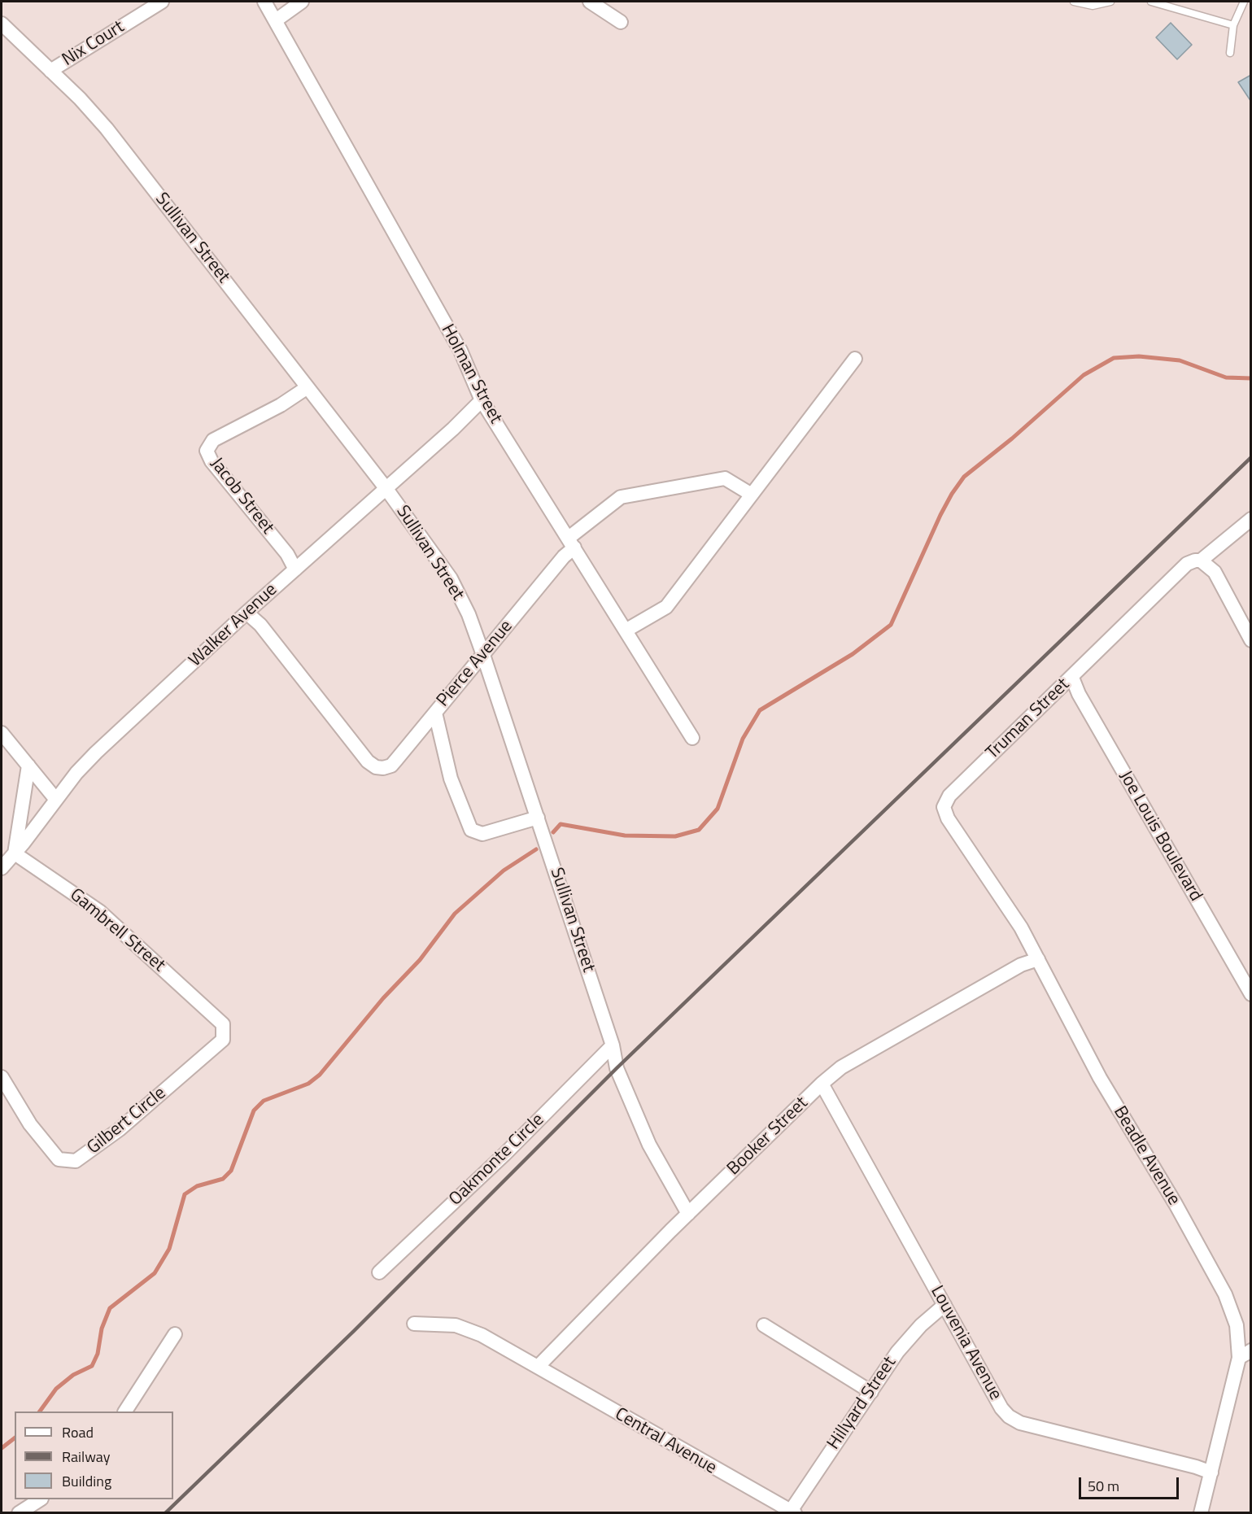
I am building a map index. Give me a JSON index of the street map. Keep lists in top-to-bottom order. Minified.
{"streets":{"street":["Nix Court","Sullivan Street","Holman Street","Jacob Street","Walker Avenue","Pierce Avenue","Truman Street","Joe Louis Boulevard","Gambrell Street","Gilbert Circle","Booker Street","Beadle Avenue","Oakmonte Circle","Louvenia Avenue","Hillyard Street","Central Avenue"]},"crossings":[["Nix Court","Sullivan Street"],["Sullivan Street","Jacob Street"],["Sullivan Street","Walker Avenue"],["Sullivan Street","Pierce Avenue"],["Sullivan Street","Booker Street"],["Sullivan Street","Oakmonte Circle"],["Holman Street","Walker Avenue"],["Holman Street","Pierce Avenue"],["Jacob Street","Walker Avenue"],["Walker Avenue","Pierce Avenue"],["Walker Avenue","Gambrell Street"],["Truman Street","Joe Louis Boulevard"],["Truman Street","Booker Street"],["Truman Street","Beadle Avenue"],["Gambrell Street","Gilbert Circle"],["Booker Street","Beadle Avenue"],["Booker Street","Louvenia Avenue"],["Booker Street","Central Avenue"],["Beadle Avenue","Louvenia Avenue"],["Louvenia Avenue","Hillyard Street"],["Hillyard Street","Central Avenue"]],"legend":["Road","Railway","Building"],"scale_bar":"50 m"}
